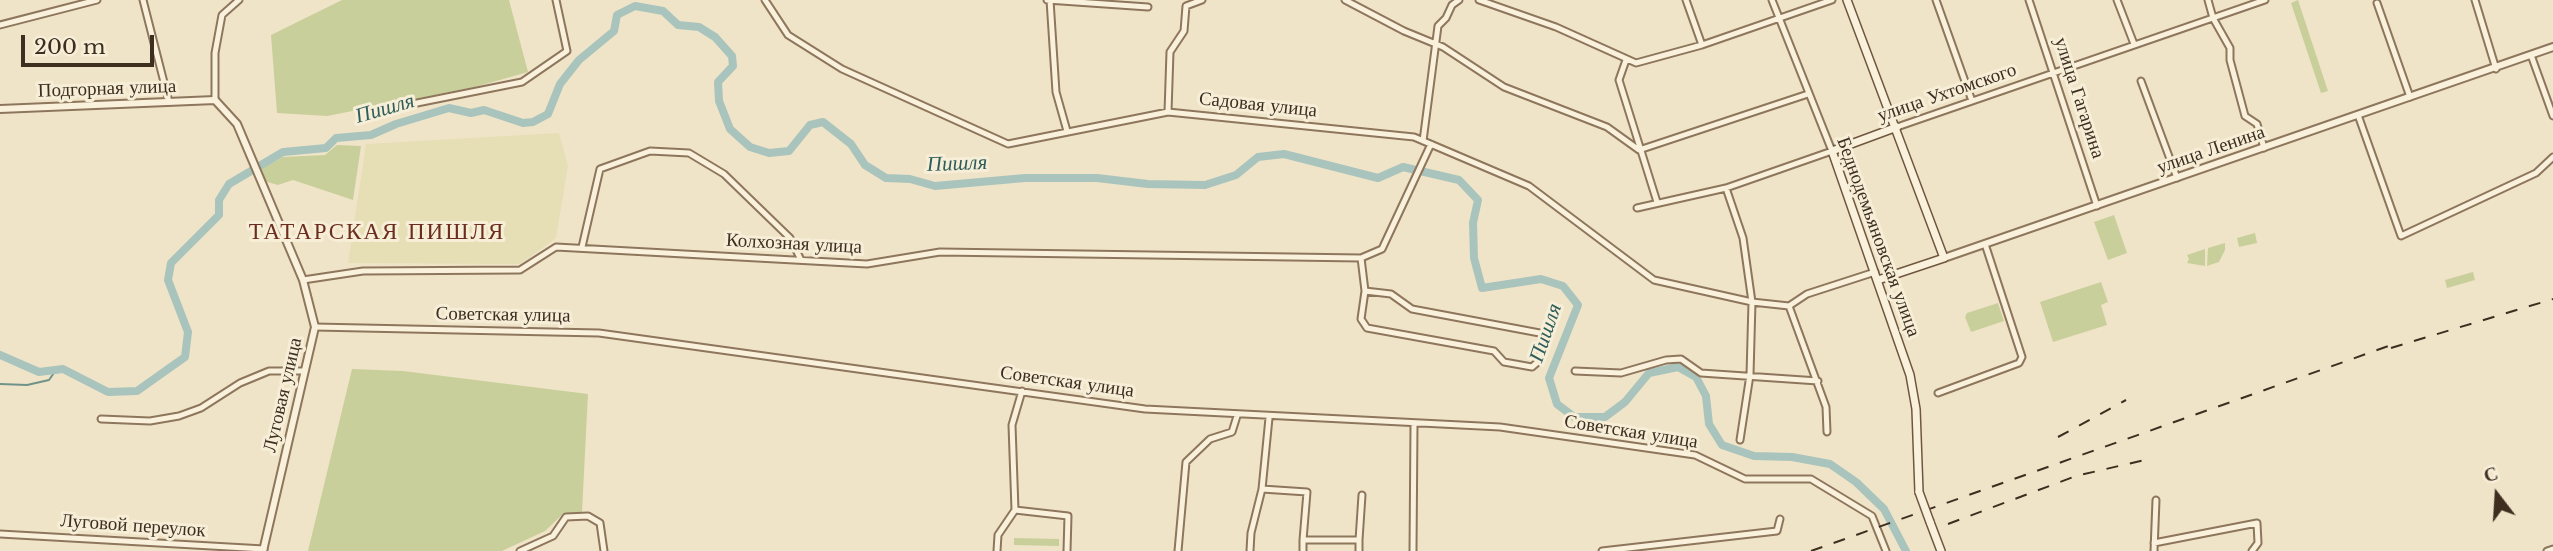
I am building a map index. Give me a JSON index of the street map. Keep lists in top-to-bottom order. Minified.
{"streets":{"main road":["улица Ухтомского","улица Ленина","Беднодемьяновская улица"],"street":["Подгорная улица","улица Гагарина","Садовая улица","Колхозная улица","Советская улица","Луговая улица","Луговой переулок"]},"crossings":[["Подгорная улица","Луговая улица"],["улица Ухтомского","улица Гагарина"],["улица Ухтомского","Беднодемьяновская улица"],["улица Гагарина","улица Ленина"],["улица Ленина","Беднодемьяновская улица"],["Колхозная улица","Луговая улица"],["Советская улица","Луговая улица"],["Луговая улица","Луговой переулок"]],"districts":["ТАТАРСКАЯ ПИШЛЯ"],"water":["Пишля"],"scale_bar":"200 m","north":"top"}
